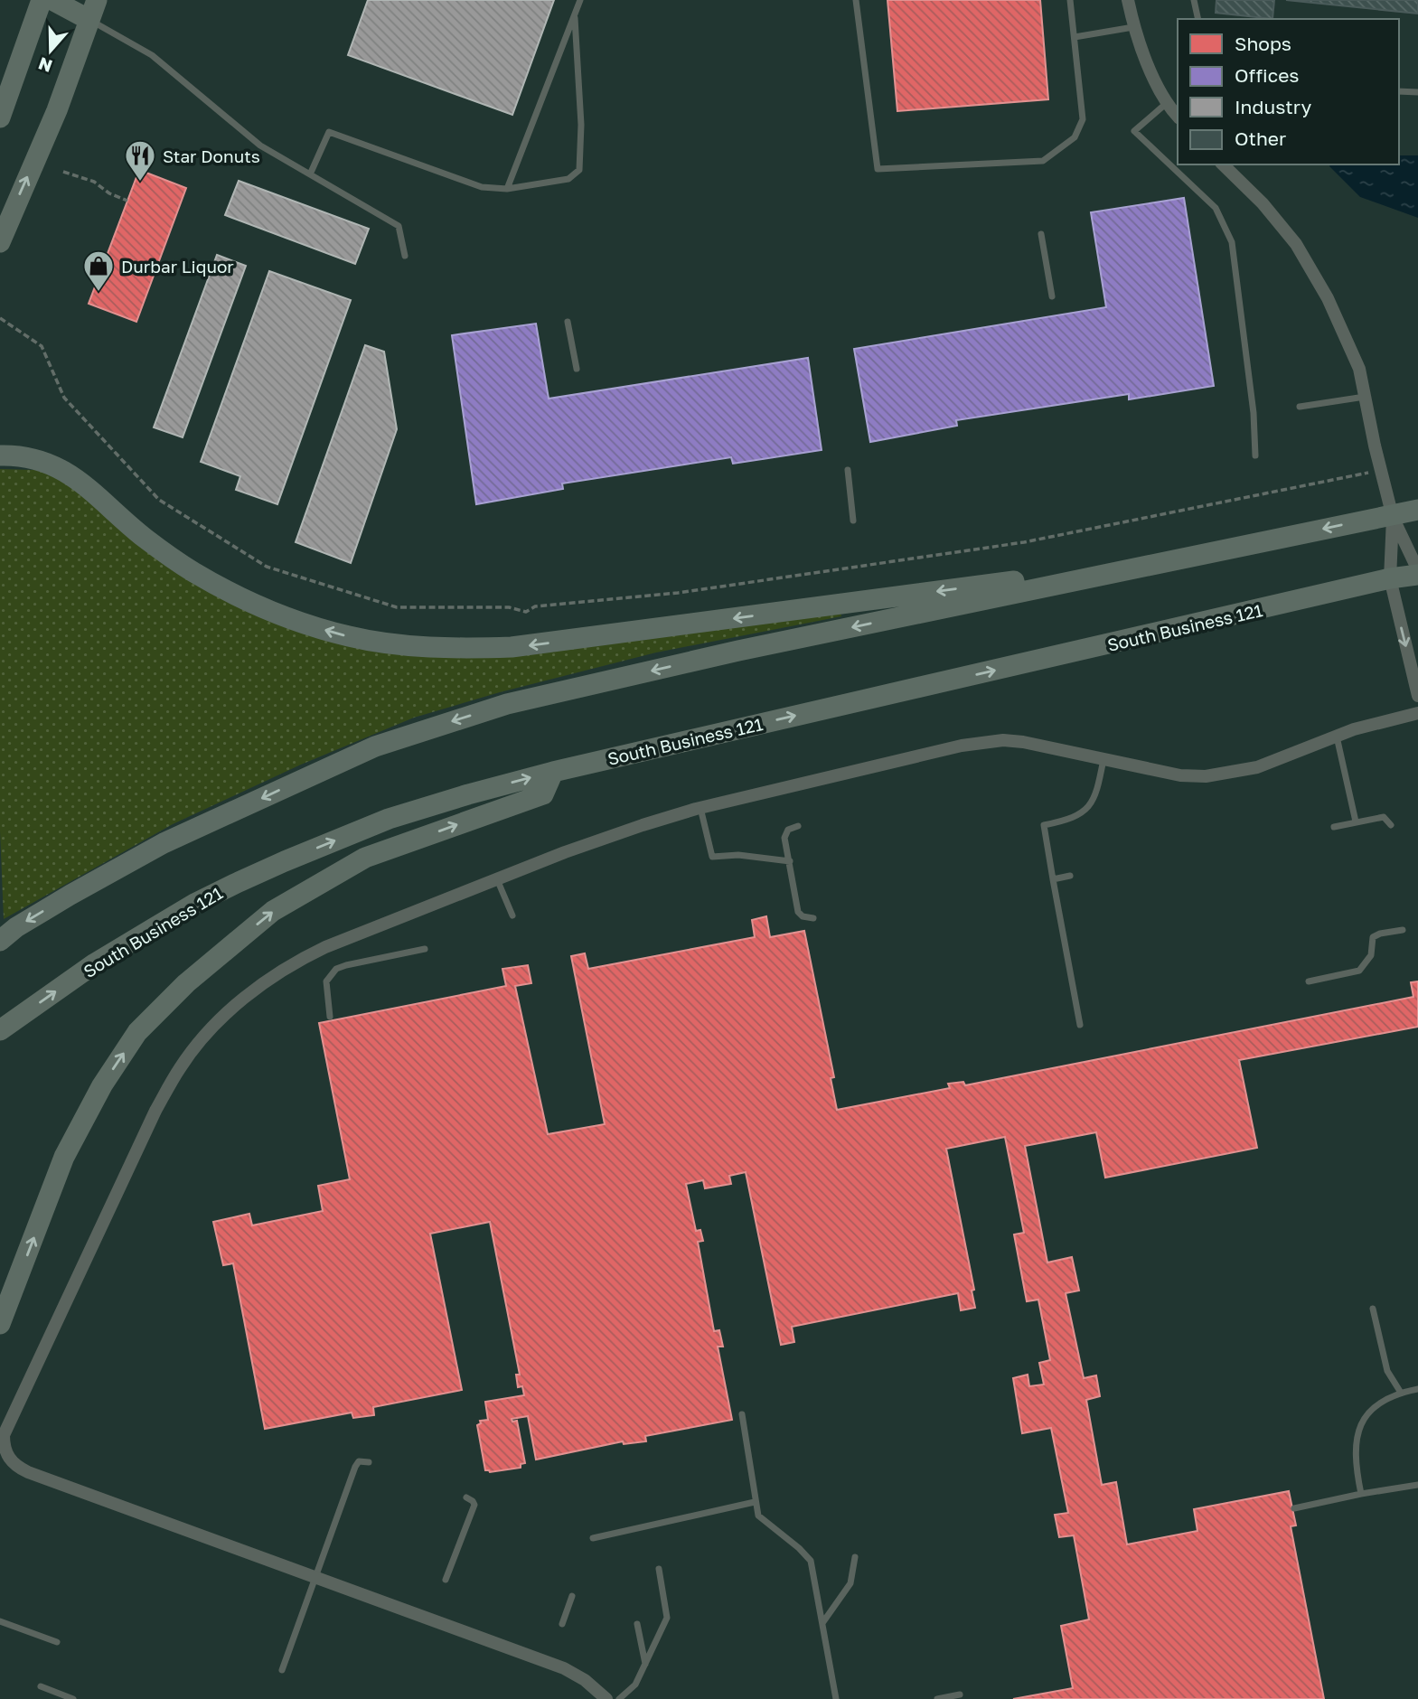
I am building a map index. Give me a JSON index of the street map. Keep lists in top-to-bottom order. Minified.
{"streets":{"main road":["South Business 121"]},"places":{"restaurant":["Star Donuts"],"shop":["Durbar Liquor"]},"legend":["Shops","Offices","Industry","Other"],"north":"bottom"}
